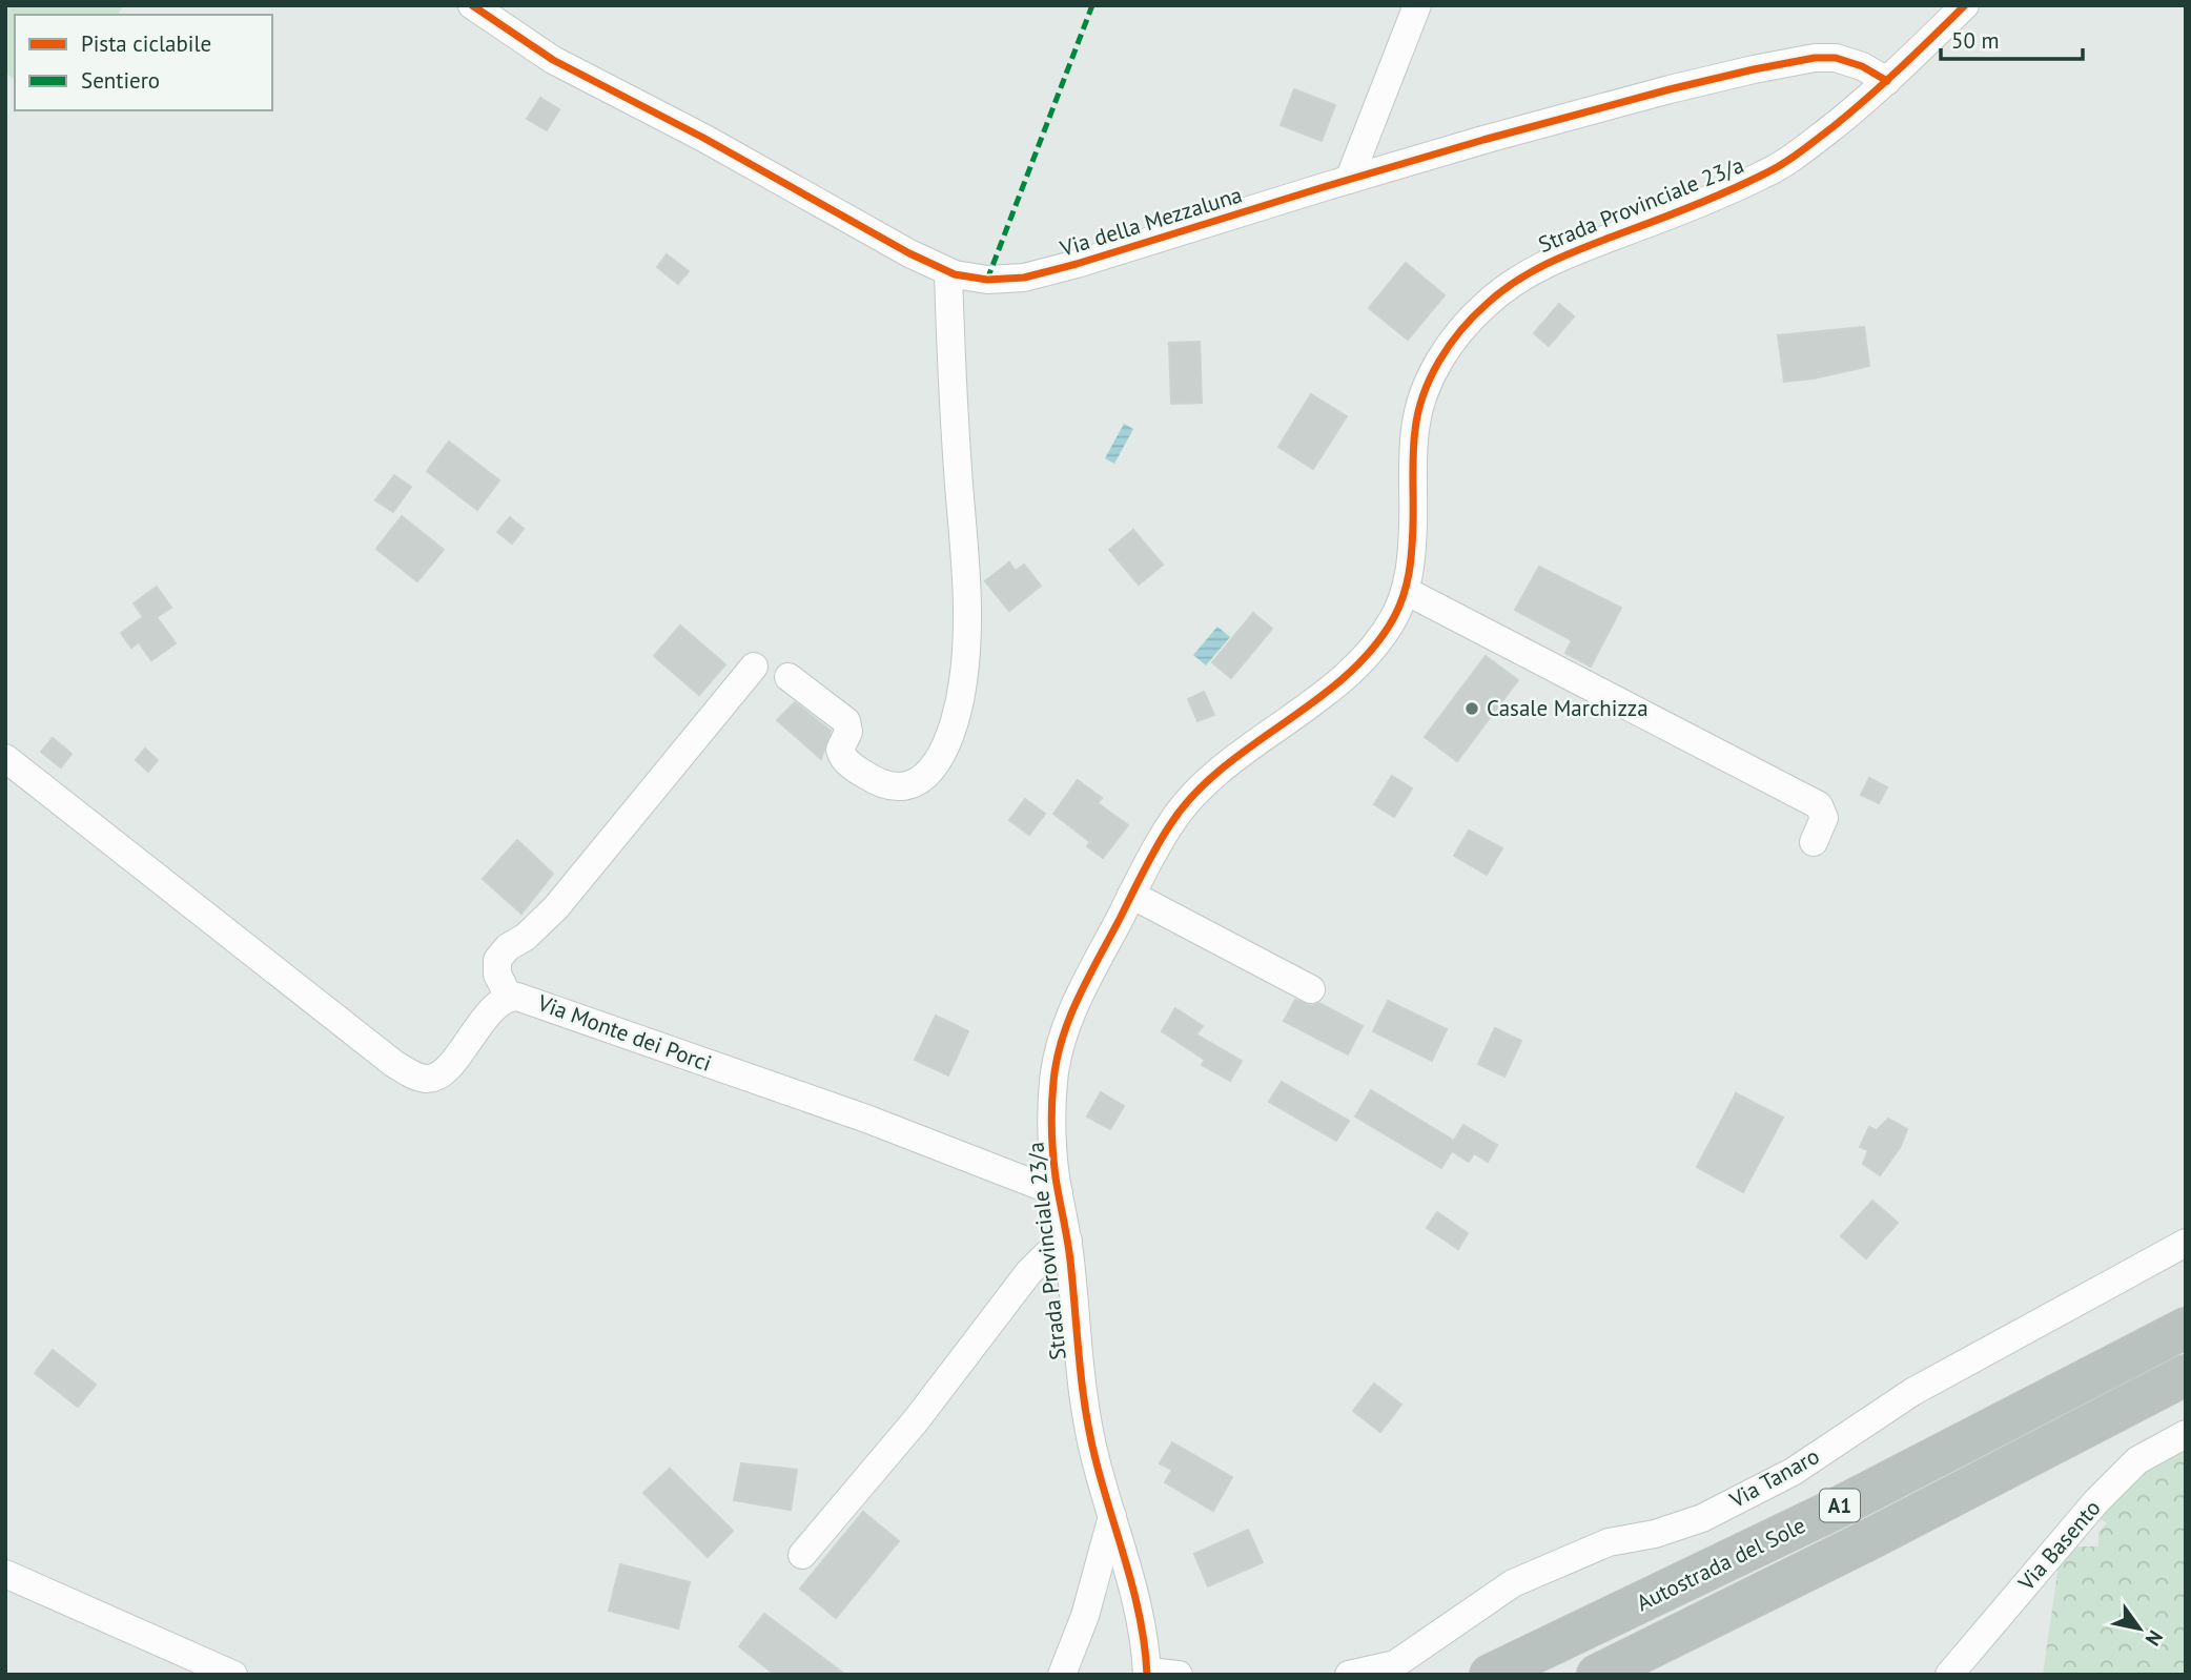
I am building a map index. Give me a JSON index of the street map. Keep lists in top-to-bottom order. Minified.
{"streets":{"highway":["A1","Autostrada del Sole"],"street":["Strada Provinciale 23/a","Via della Mezzaluna","Via Monte dei Porci","Via Tanaro","Via Basento"]},"crossings":[["Strada Provinciale 23/a","Via della Mezzaluna"],["Strada Provinciale 23/a","Via Monte dei Porci"]],"places":["Casale Marchizza"],"legend":["Pista ciclabile","Sentiero"],"scale_bar":"50 m","north":"bottom right"}
